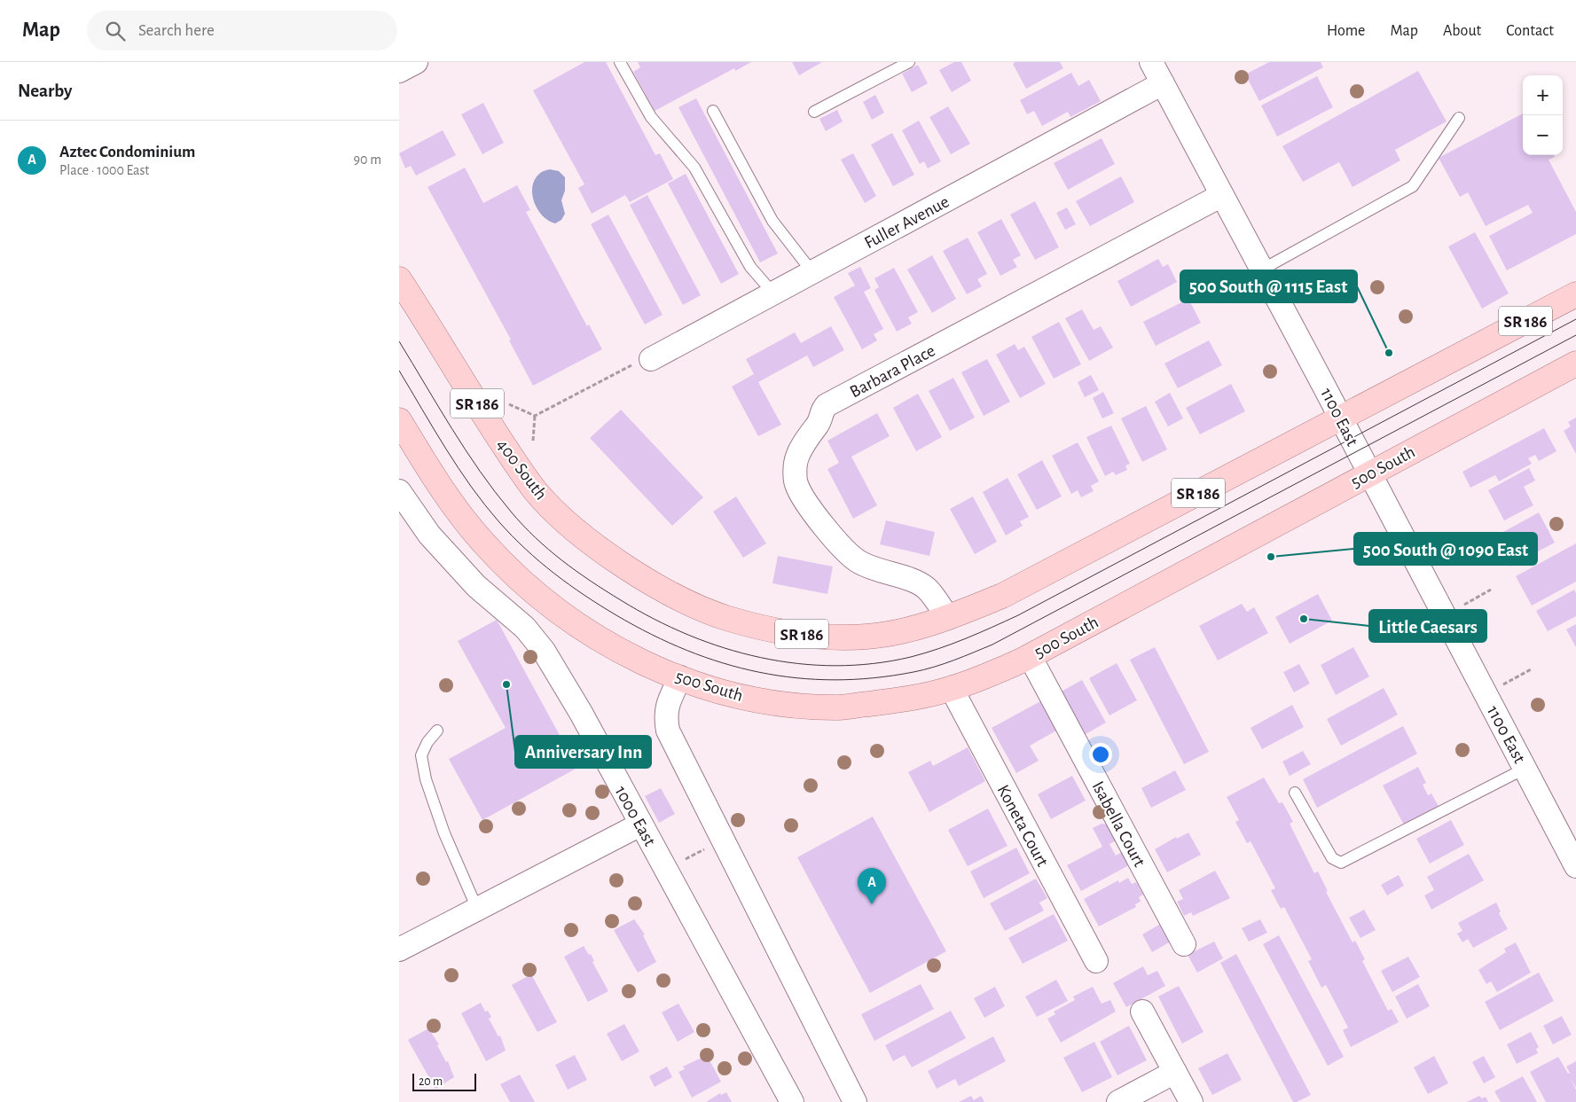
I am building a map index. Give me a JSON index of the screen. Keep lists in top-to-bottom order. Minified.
{"streets":{"main road":["SR 186","500 South","400 South"],"street":["Fuller Avenue","Barbara Place","1100 East","1000 East","Isabella Court","Koneta Court"]},"crossings":[["Fuller Avenue","1100 East"],["SR 186","Barbara Place"],["SR 186","1100 East"],["SR 186","400 South"],["Barbara Place","1100 East"],["Barbara Place","400 South"],["1100 East","500 South"],["500 South","Isabella Court"],["500 South","Koneta Court"]],"places":["500 South @ 1115 East","500 South @ 1090 East","Little Caesars","Anniversary Inn"],"scale_bar":"20 m","page":{"header":"Map","search":"Search here","nav":["Home","Map","About","Contact"],"heading":"Nearby","map_buttons":["+","−"],"list":[{"mark":"A","name":"Aztec Condominium","note":"Place · 1000 East","value":"90 m"}],"pins":"A","scale":"20 m"}}
